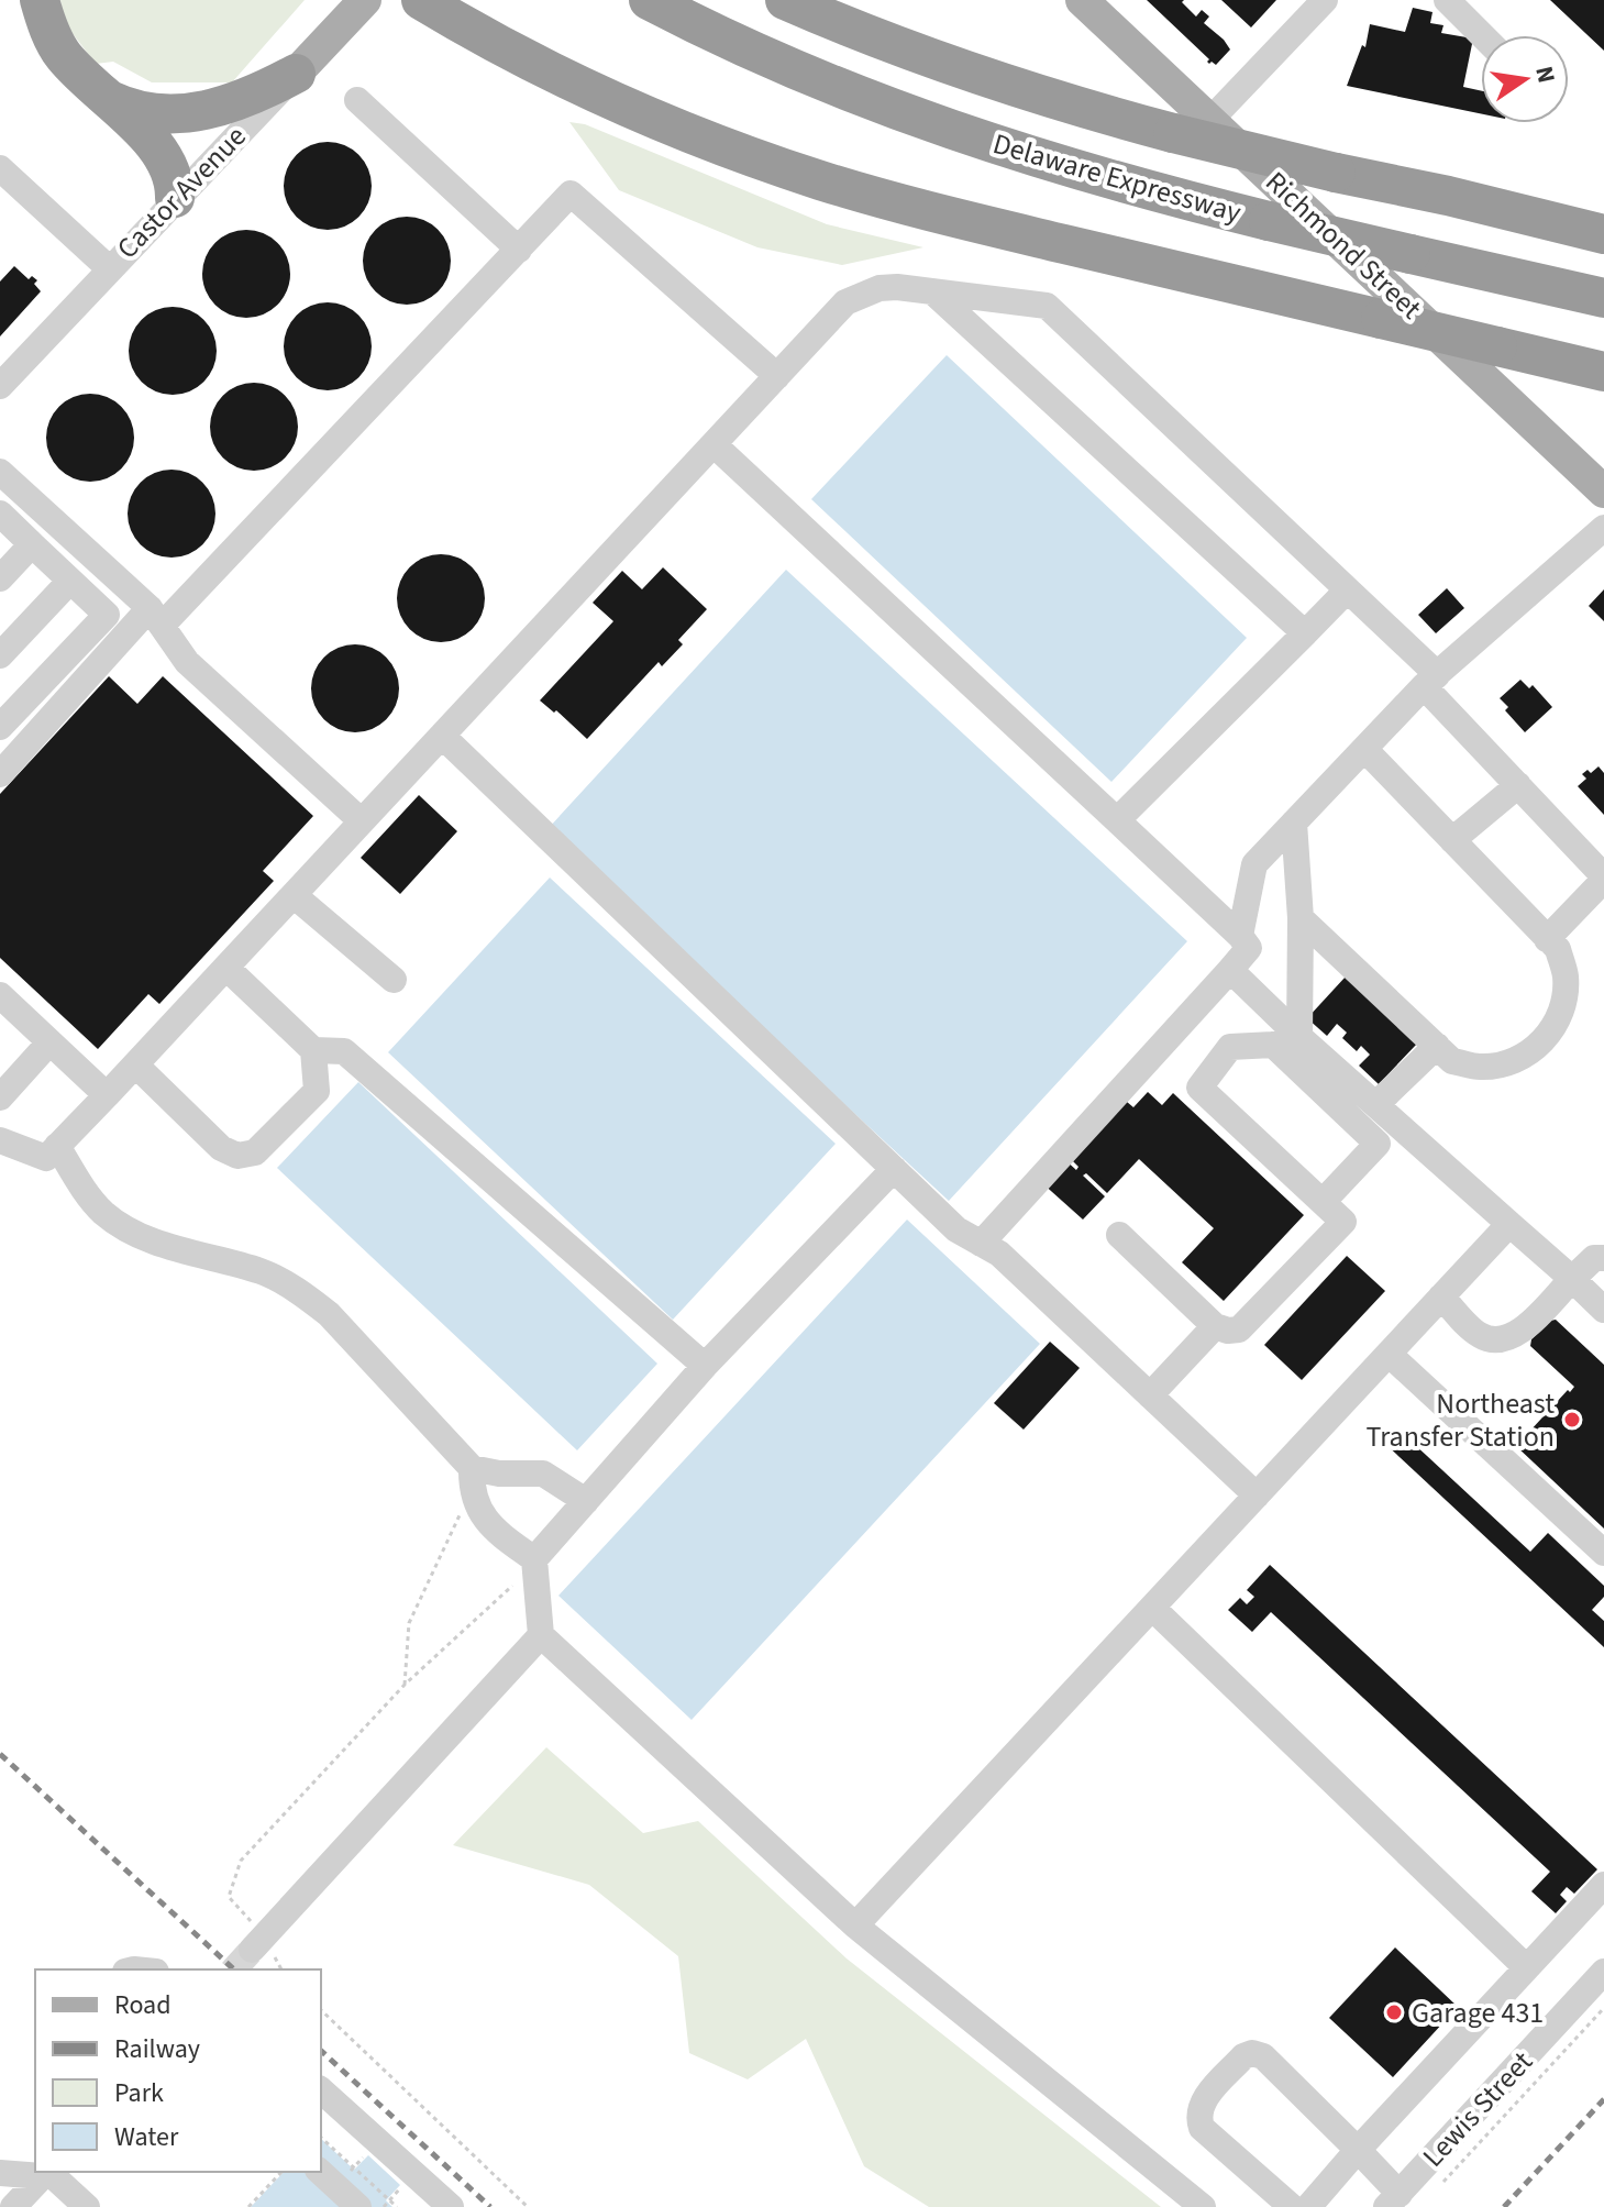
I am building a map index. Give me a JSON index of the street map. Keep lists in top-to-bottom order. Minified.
{"streets":{"highway":["Delaware Expressway"],"main road":["Castor Avenue","Richmond Street"],"street":["Lewis Street"]},"places":["Northeast Transfer Station","Garage 431"],"legend":["Road","Railway","Park","Water"],"north":"right"}
